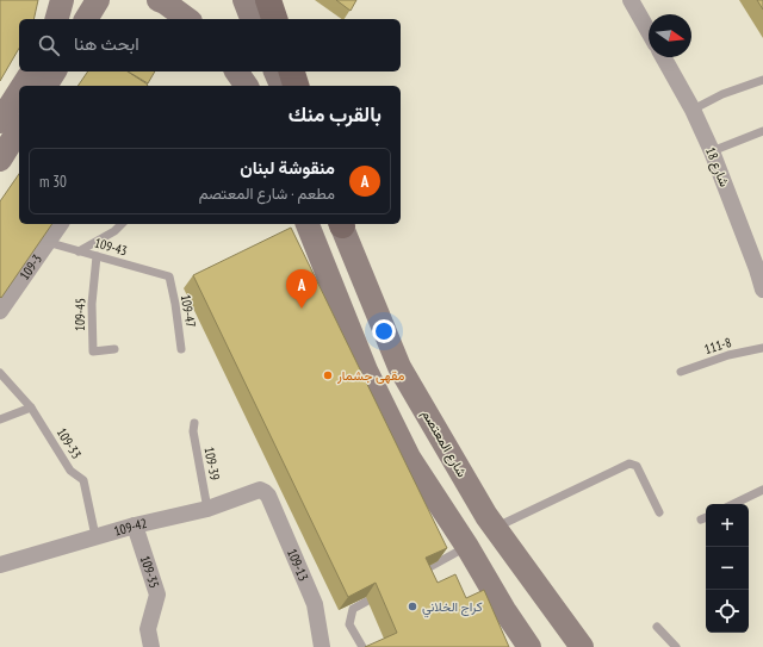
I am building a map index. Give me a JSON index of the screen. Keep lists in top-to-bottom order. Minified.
{"streets":{"main road":["شارع المعتصم"],"street":["شارع 18","109-3","109-42","109-13","109-35"],"lane":["109-43","109-47","109-45","111-8","109-33","109-39"]},"crossings":[["109-43","109-3"],["109-43","109-47"],["109-43","109-45"],["109-33","109-42"],["109-39","109-42"],["109-42","109-13"],["109-42","109-35"]],"places":["مقهى جشمار","كراج الخلاني"],"north":"right","page":{"search":"ابحث هنا","heading":"بالقرب منك","list":[{"mark":"A","name":"منقوشة لبنان","note":"مطعم · شارع المعتصم","value":"30 m"}],"pins":"A","map_buttons":["+","−"]}}
